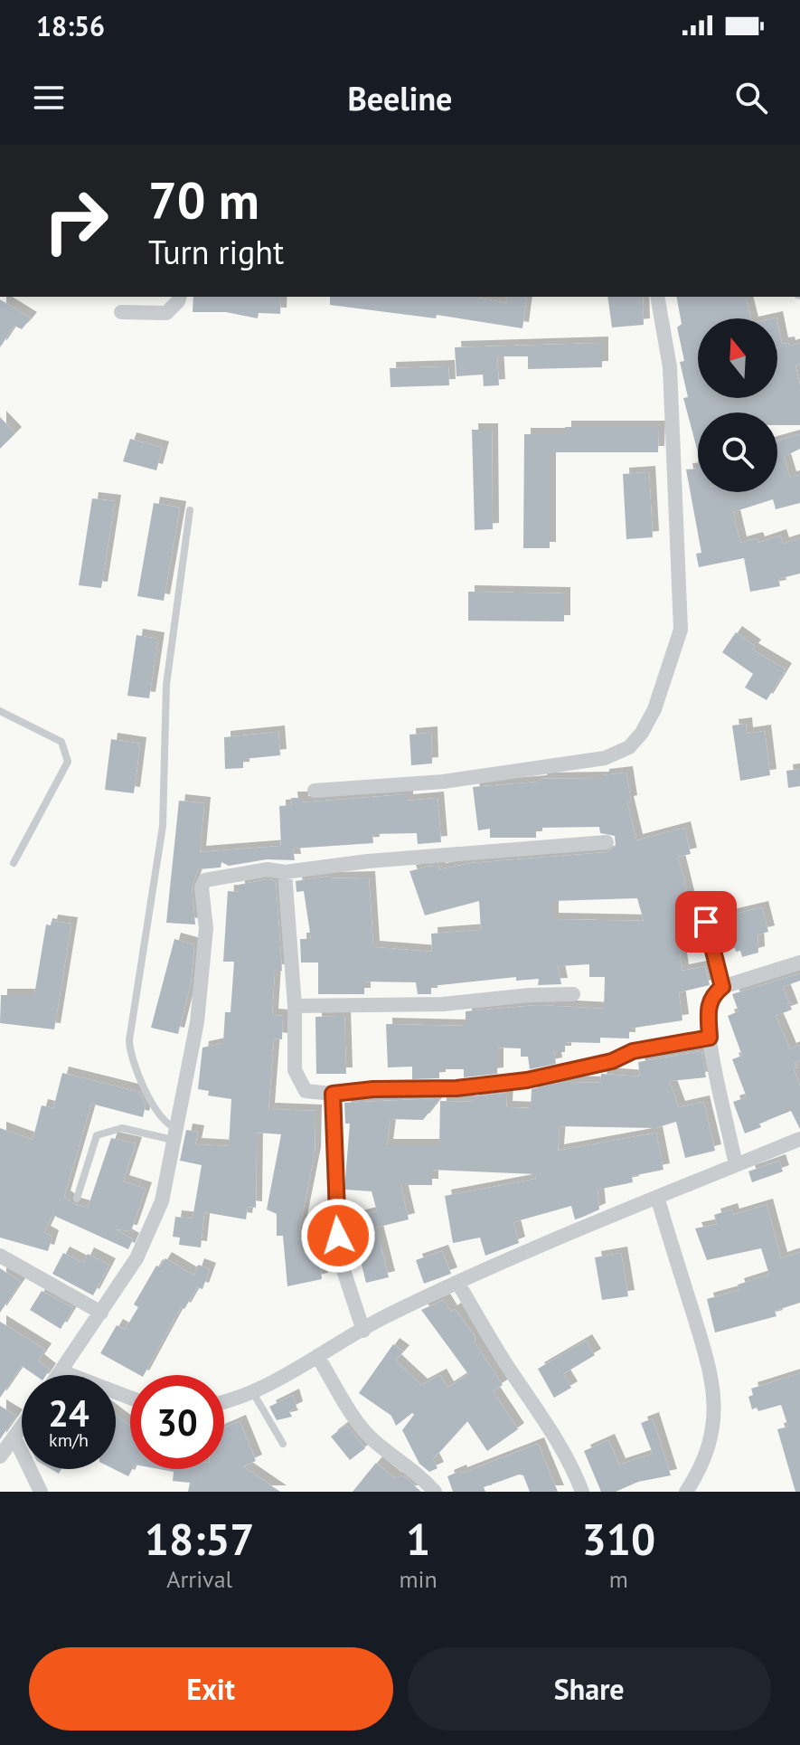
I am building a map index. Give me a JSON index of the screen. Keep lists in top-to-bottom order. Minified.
{"north":"top","page":{"status":"18:56","header":"Beeline","turn":["70 m","Turn right"],"speed":"24 km/h","limit":"30","eta":["18:57","Arrival","1","min","310","m"],"buttons":["Exit","Share"]}}
